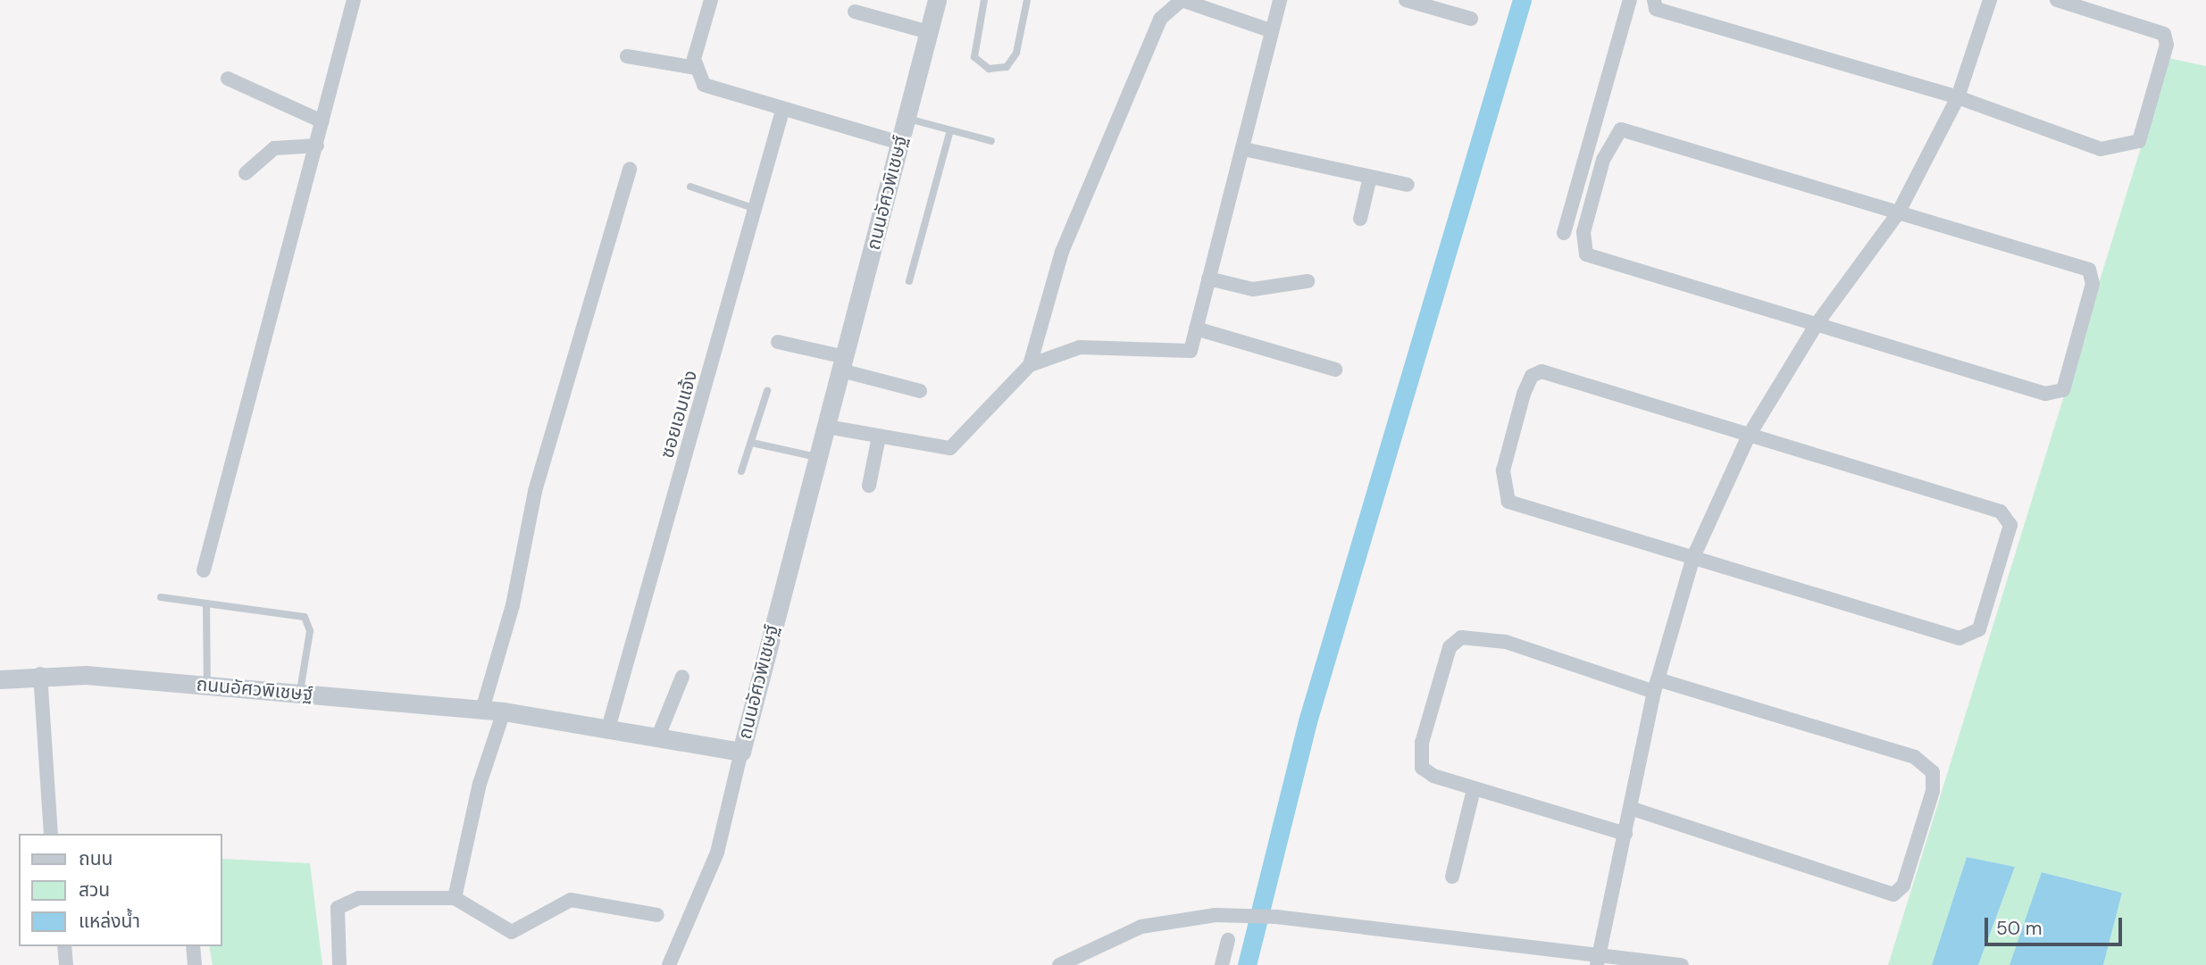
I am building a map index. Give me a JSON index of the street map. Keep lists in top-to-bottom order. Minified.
{"streets":{"street":["ถนนอัศวพิเชษฐ์","ซอยเอมแจ้ง"]},"crossings":[["ถนนอัศวพิเชษฐ์","ซอยเอมแจ้ง"]],"legend":["ถนน","สวน","แหล่งน้ำ"],"scale_bar":"50 m"}
